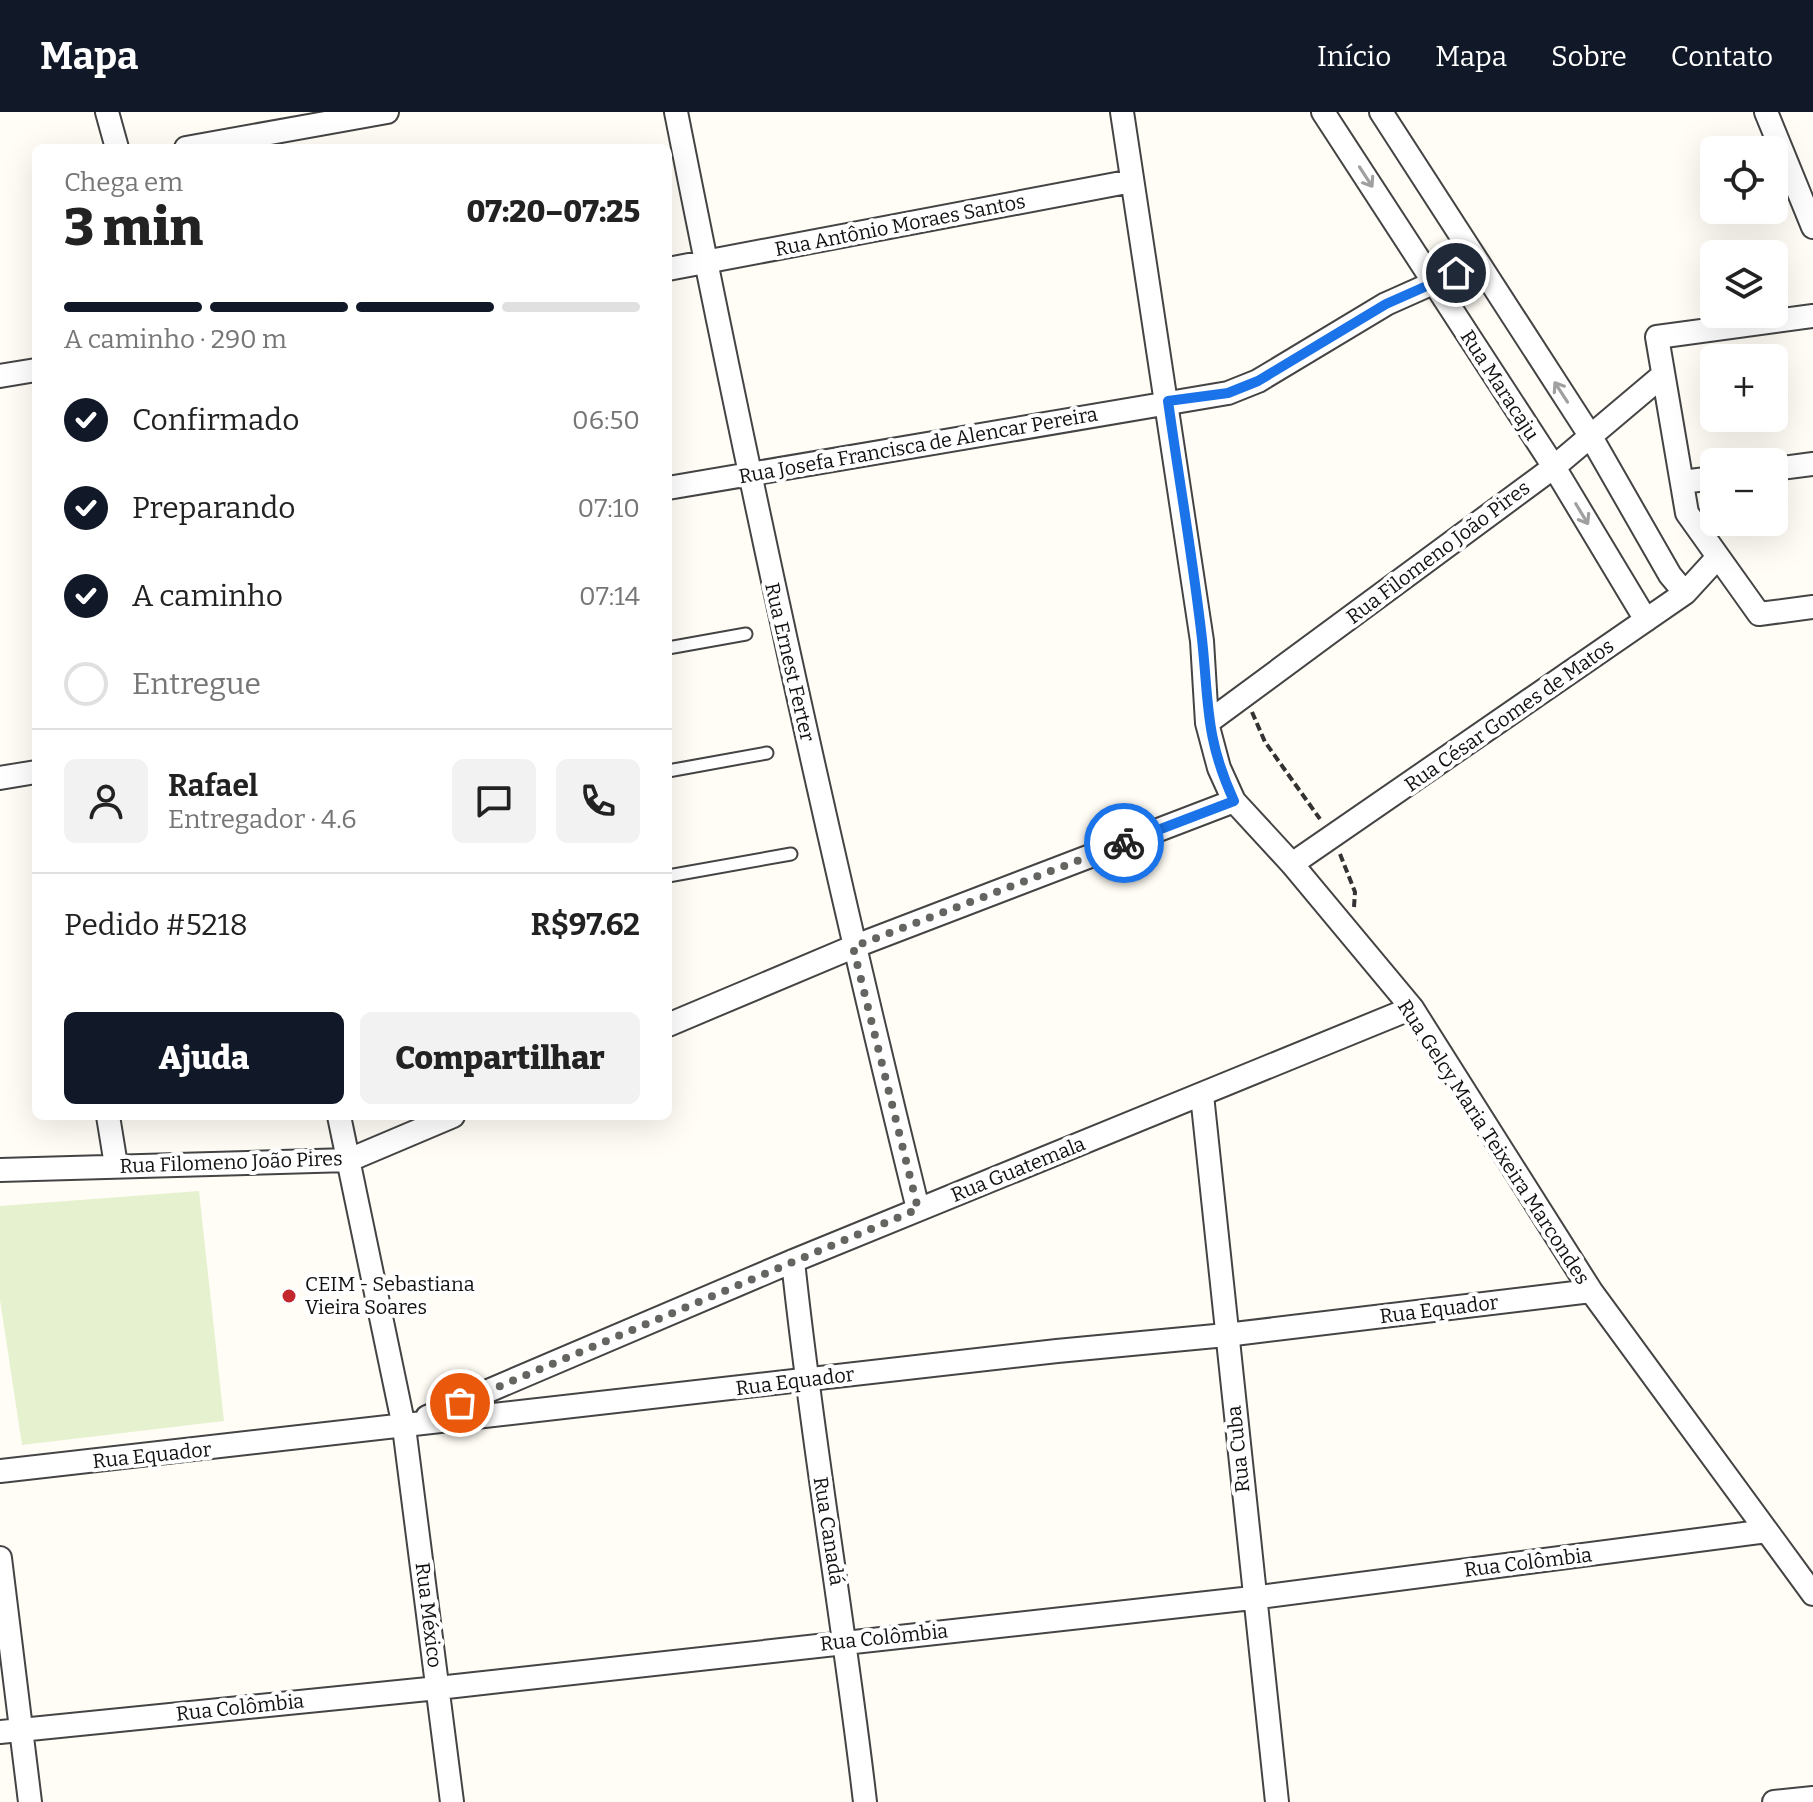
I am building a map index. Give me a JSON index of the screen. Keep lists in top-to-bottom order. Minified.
{"streets":{"street":["Rua Antônio Moraes Santos","Rua Maracaju","Rua Josefa Francisca de Alencar Pereira","Rua Filomeno João Pires","Rua Ernest Ferter","Rua César Gomes de Matos","Rua Gelcy Maria Teixeira Marcondes","Rua Guatemala","Rua Equador","Rua Cuba","Rua Canadá","Rua Colômbia","Rua México"]},"crossings":[["Rua Antônio Moraes Santos","Rua Ernest Ferter"],["Rua Antônio Moraes Santos","Rua Gelcy Maria Teixeira Marcondes"],["Rua Maracaju","Rua Josefa Francisca de Alencar Pereira"],["Rua Maracaju","Rua Filomeno João Pires"],["Rua Maracaju","Rua César Gomes de Matos"],["Rua Josefa Francisca de Alencar Pereira","Rua Ernest Ferter"],["Rua Josefa Francisca de Alencar Pereira","Rua Gelcy Maria Teixeira Marcondes"],["Rua Filomeno João Pires","Rua Gelcy Maria Teixeira Marcondes"],["Rua Filomeno João Pires","Rua México"],["Rua Ernest Ferter","Rua Guatemala"],["Rua César Gomes de Matos","Rua Gelcy Maria Teixeira Marcondes"],["Rua Gelcy Maria Teixeira Marcondes","Rua Guatemala"],["Rua Gelcy Maria Teixeira Marcondes","Rua Equador"],["Rua Gelcy Maria Teixeira Marcondes","Rua Colômbia"],["Rua Guatemala","Rua Equador"],["Rua Guatemala","Rua Cuba"],["Rua Guatemala","Rua Canadá"],["Rua Guatemala","Rua México"],["Rua Equador","Rua Cuba"],["Rua Equador","Rua Canadá"],["Rua Equador","Rua México"],["Rua Cuba","Rua Colômbia"],["Rua Canadá","Rua Colômbia"],["Rua Colômbia","Rua México"]],"places":["CEIM - Sebastiana Vieira Soares"],"page":{"header":"Mapa","nav":["Início","Mapa","Sobre","Contato"],"map_buttons":["+","−"],"heading":["3 min","Chega em","07:20–07:25"],"panel":["Rafael","Entregador · 4.6","Pedido #5218","R$97.62"],"bar":"A caminho · 290 m","list":[["Confirmado","06:50"],["Preparando","07:10"],["A caminho","07:14"],"Entregue"],"buttons":["Ajuda","Compartilhar"]}}
